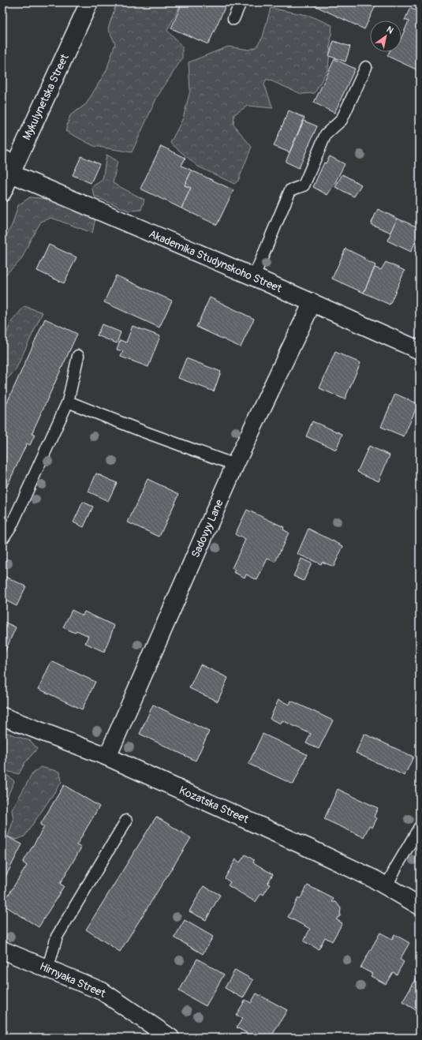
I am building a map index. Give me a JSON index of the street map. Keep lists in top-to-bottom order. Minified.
{"streets":{"main road":["Mykulynetska Street","Akademika Studynskoho Street","Sadovyy Lane","Kozatska Street","Hirnyaka Street"]},"crossings":[["Mykulynetska Street","Akademika Studynskoho Street"],["Akademika Studynskoho Street","Sadovyy Lane"],["Sadovyy Lane","Kozatska Street"]],"north":"top right"}
